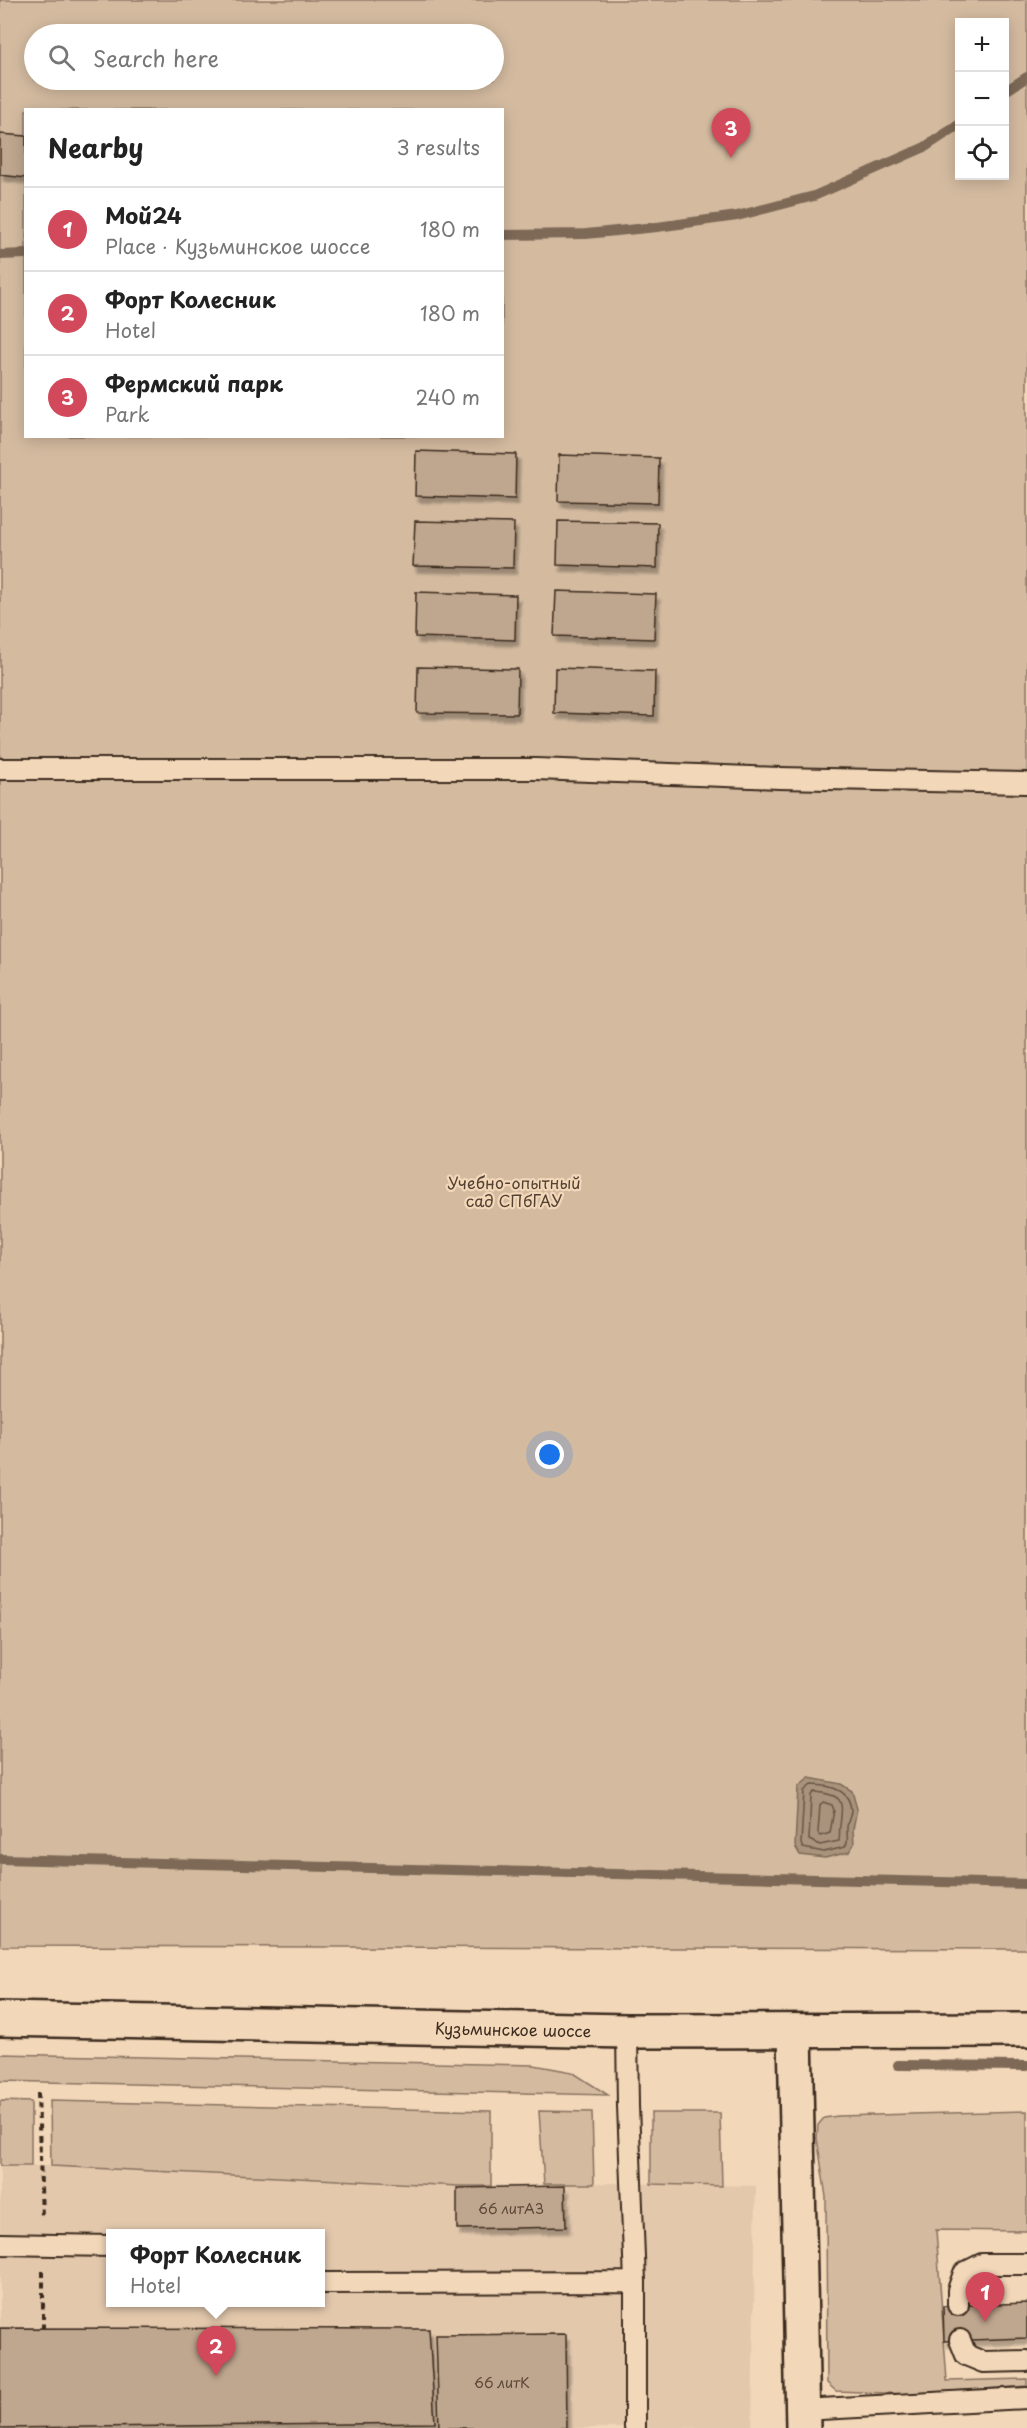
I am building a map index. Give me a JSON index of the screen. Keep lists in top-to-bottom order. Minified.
{"streets":{"main road":["Кузьминское шоссе"]},"parks":["Учебно-опытный сад СПбГАУ"],"house_numbers":["66 литА3","66 литК"],"page":{"map_buttons":["+","−"],"search":"Search here","pins":["3","1","2"],"heading":["Nearby","3 results"],"list":[{"mark":"1","name":"Мой24","note":"Place · Кузьминское шоссе","value":"180 m"},{"mark":"2","name":"Форт Колесник","note":"Hotel","value":"180 m"},{"mark":"3","name":"Фермский парк","note":"Park","value":"240 m"}],"popup":["Форт Колесник","Hotel"]}}
